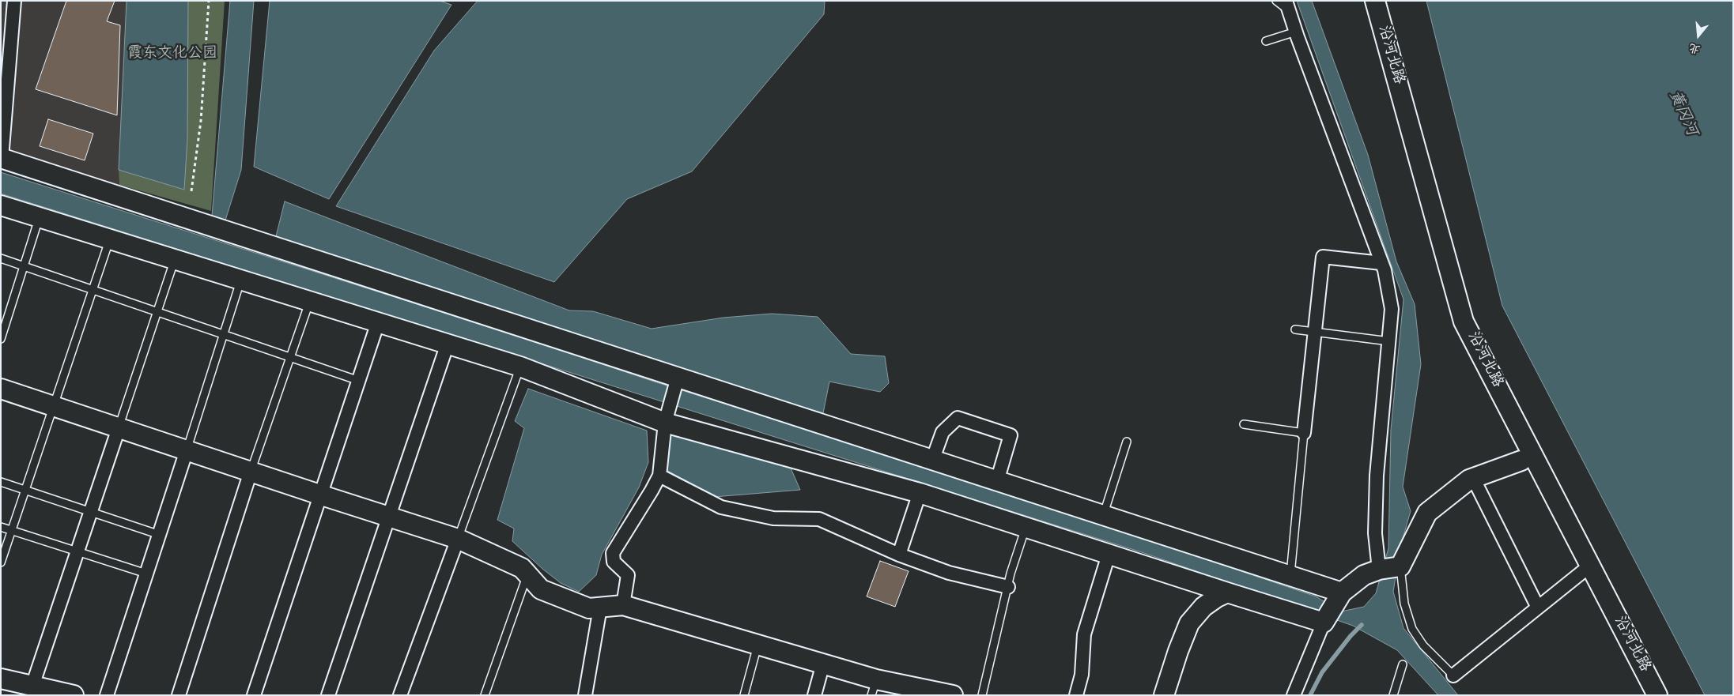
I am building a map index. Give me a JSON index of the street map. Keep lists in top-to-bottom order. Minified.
{"streets":{"street":["沿河北路"]},"water":["黄冈河"],"parks":["霞东文化公园"],"north":"bottom"}
